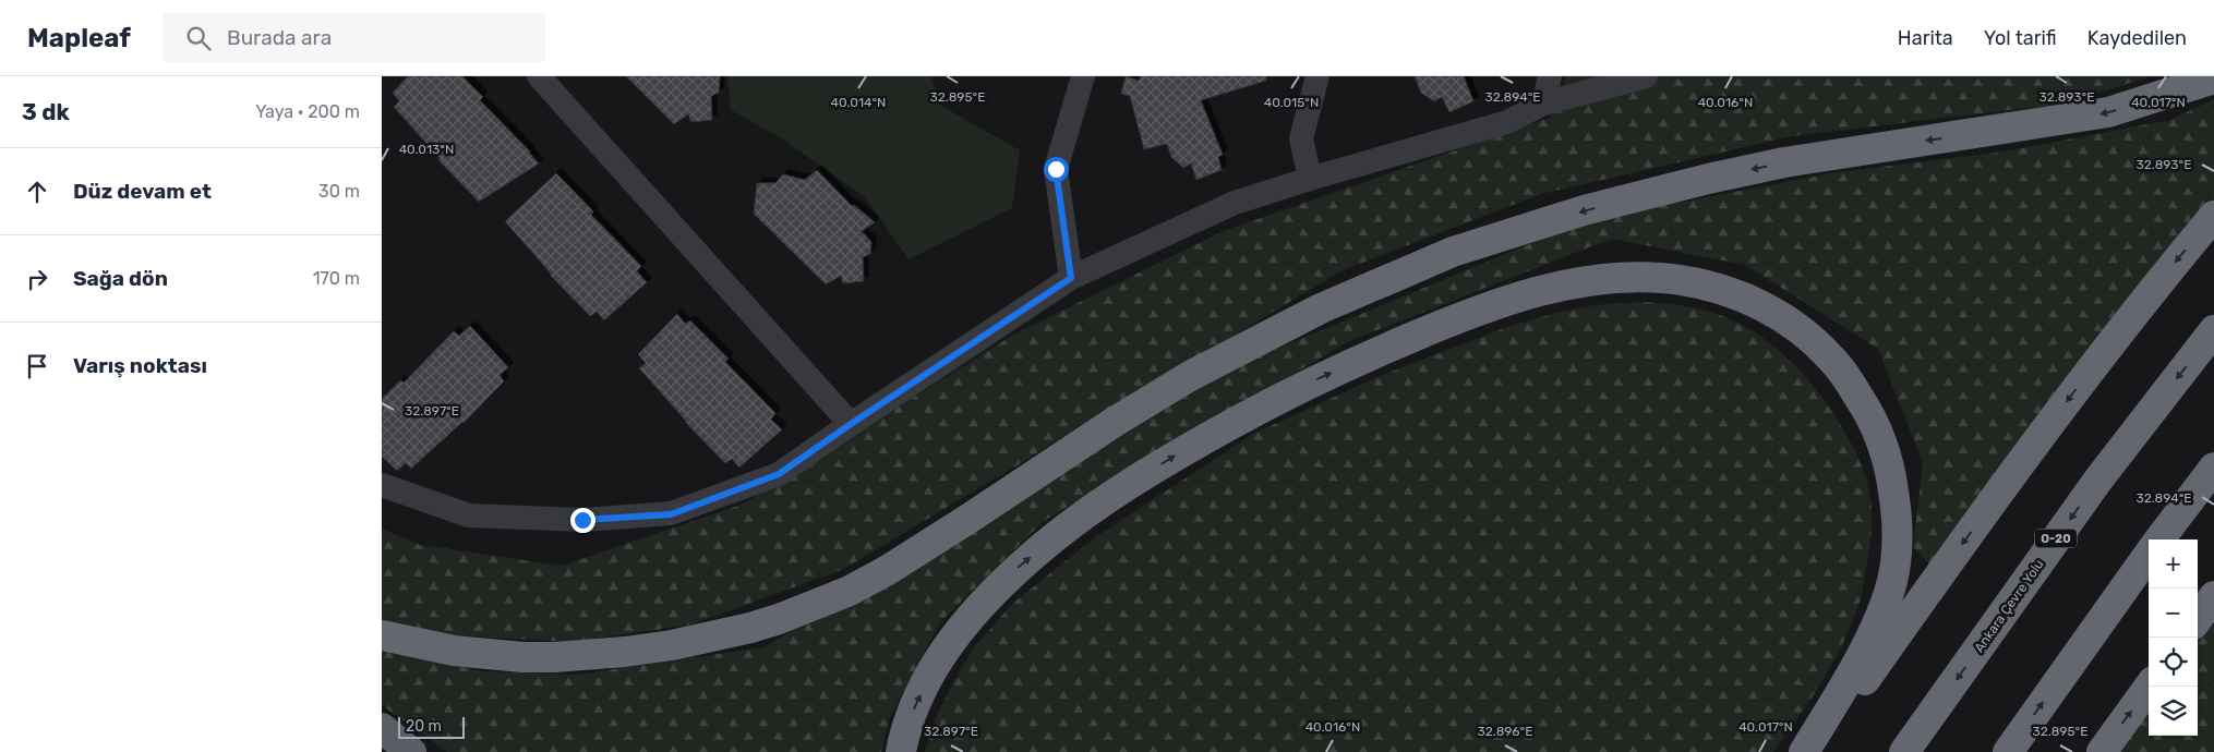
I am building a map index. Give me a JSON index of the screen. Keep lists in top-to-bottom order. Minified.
{"streets":{"highway":["O-20","Ankara Çevre Yolu"]},"scale_bar":"20 m","page":{"header":"Mapleaf","search":"Burada ara","nav":["Harita","Yol tarifi","Kaydedilen"],"heading":["3 dk","Yaya · 200 m"],"list":[["Düz devam et","30 m"],["Sağa dön","170 m"],"Varış noktası"],"map_buttons":["+","−"],"scale":"20 m"},"coordinates":["32.895°E","32.894°E","32.893°E","40.014°N","40.015°N","40.016°N","40.017°N","40.013°N","32.897°E","32.896°E"]}
